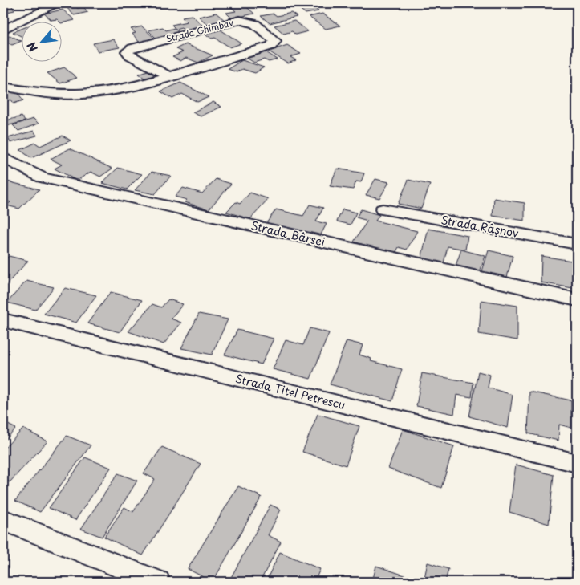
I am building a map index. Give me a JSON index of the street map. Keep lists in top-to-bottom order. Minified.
{"streets":{"street":["Strada Ghimbav","Strada Râşnov","Strada Bârsei","Strada Titel Petrescu"]},"north":"bottom left"}
